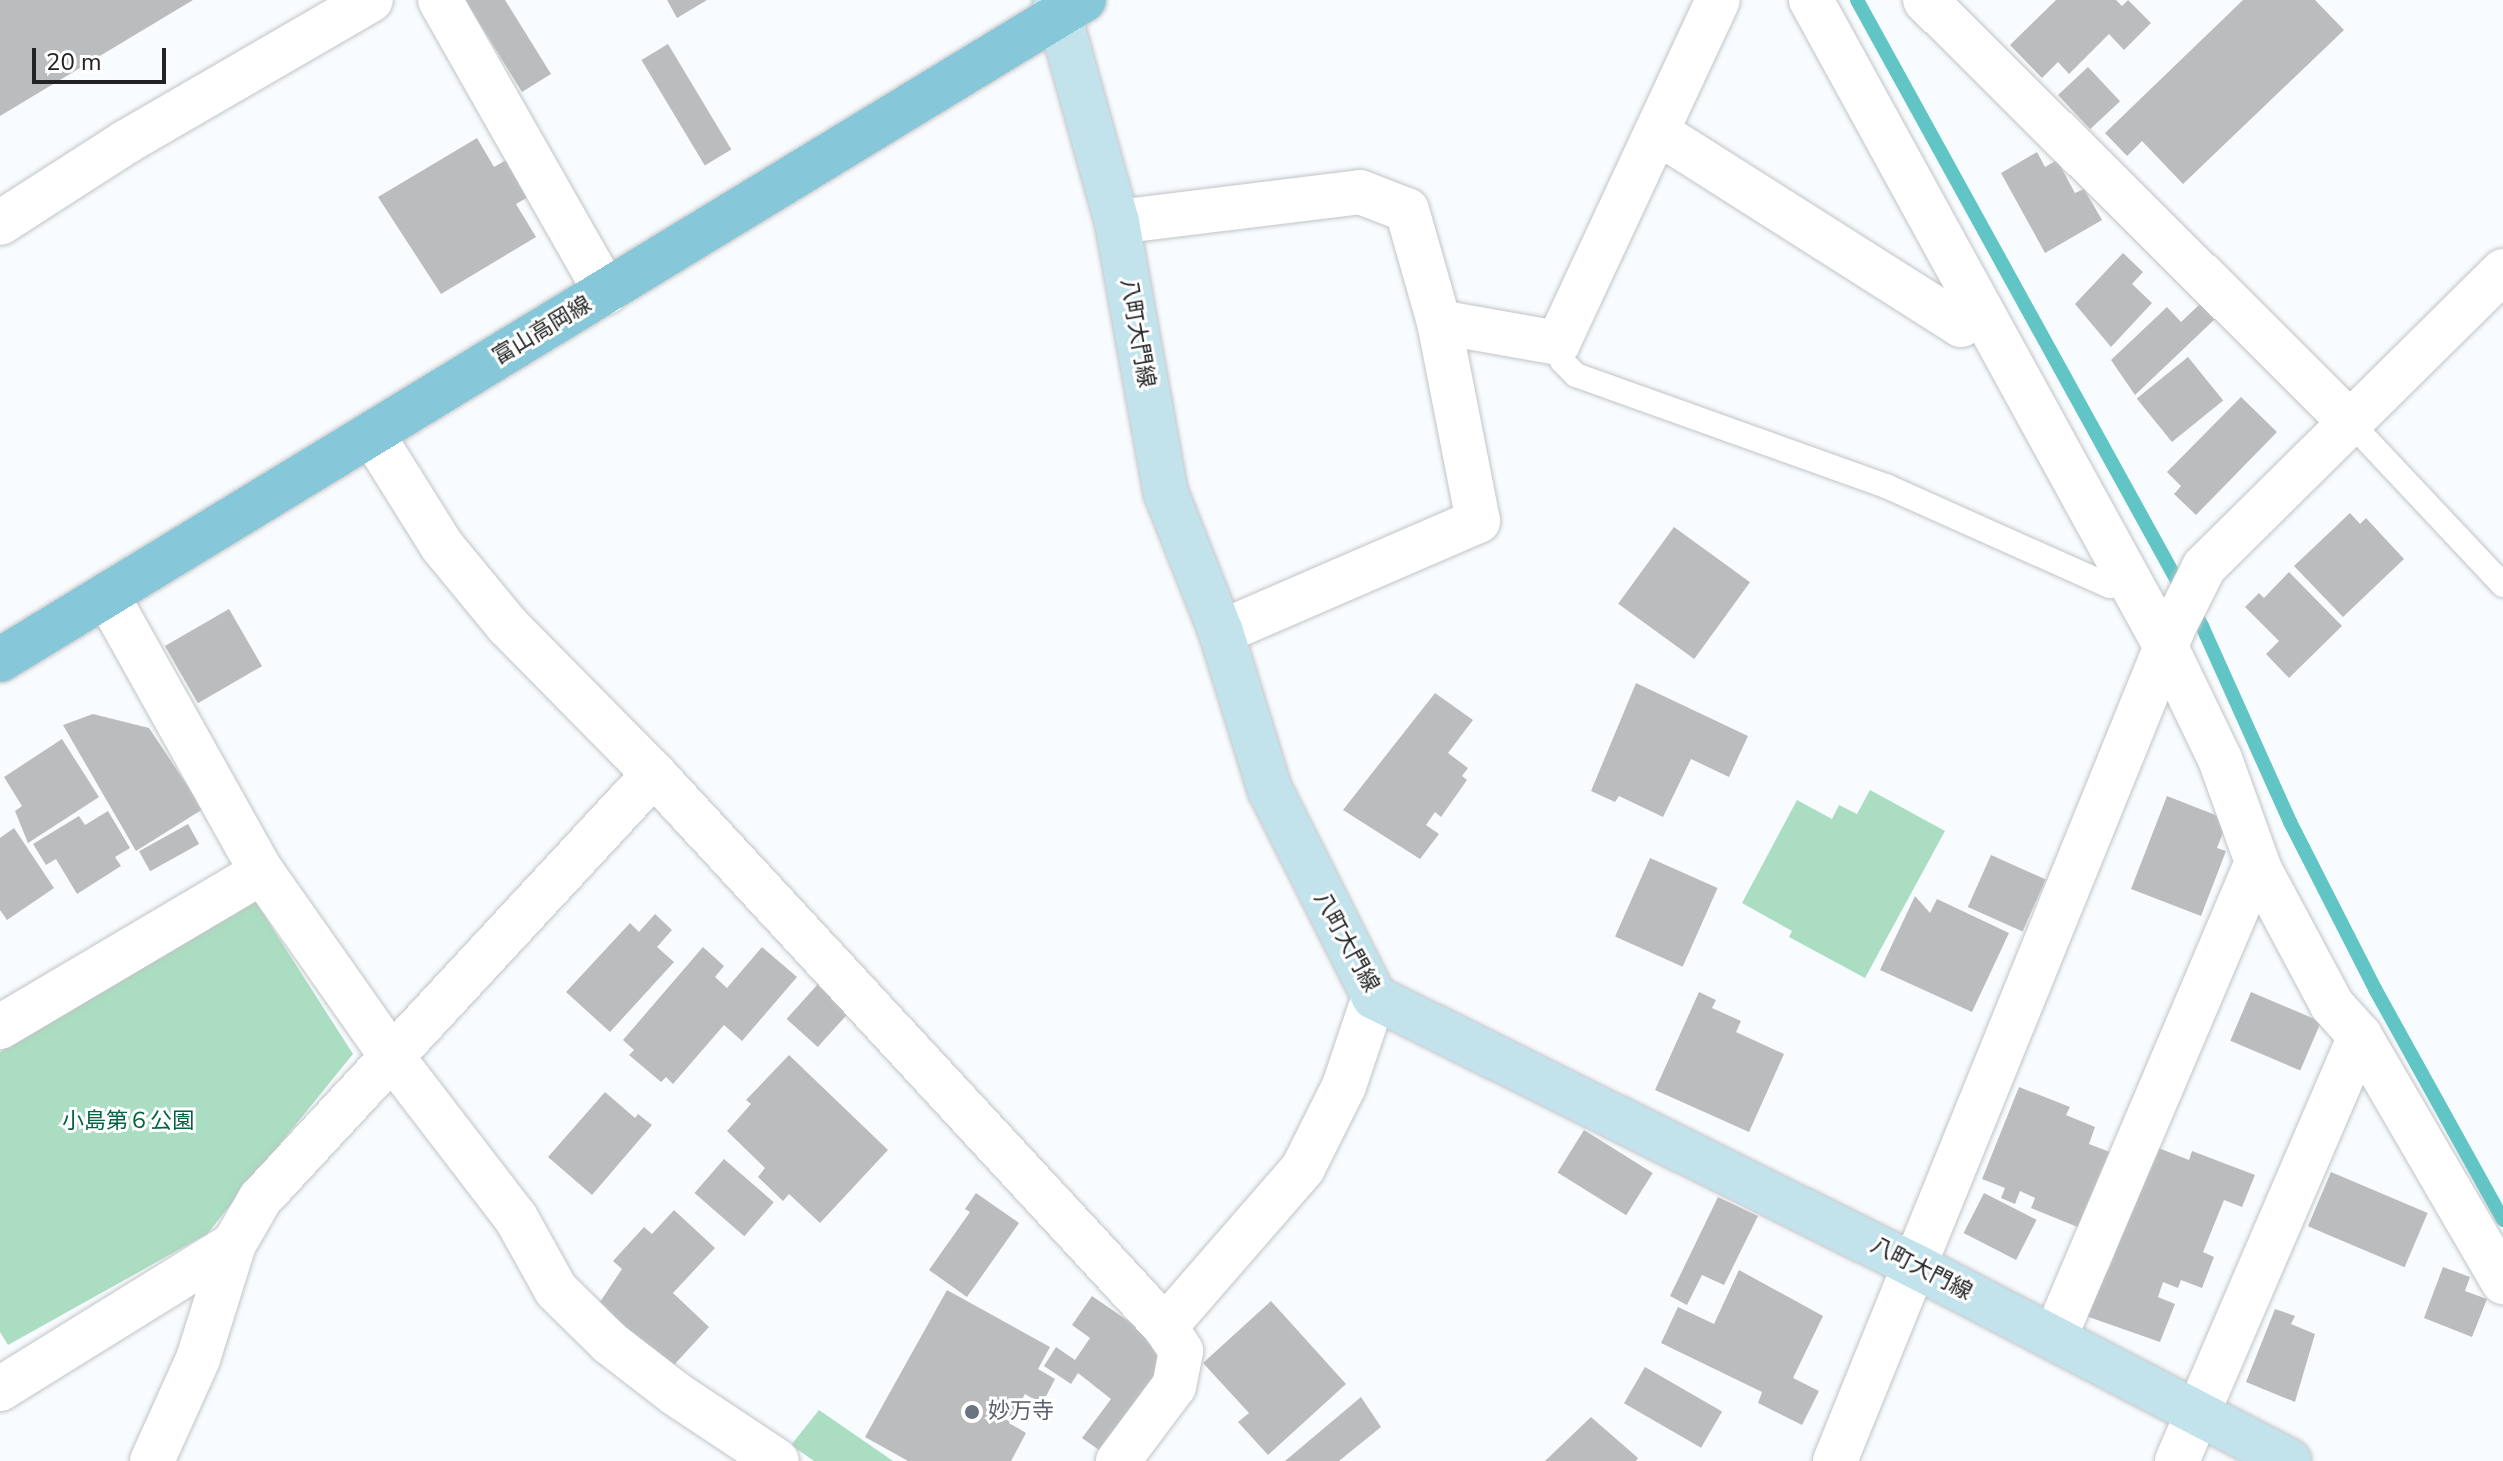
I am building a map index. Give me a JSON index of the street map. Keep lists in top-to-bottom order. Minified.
{"streets":{"main road":["富山高岡線","八町大門線"]},"crossings":[["富山高岡線","八町大門線"]],"parks":["小島第６公園"],"places":["妙万寺"],"scale_bar":"20 m"}
